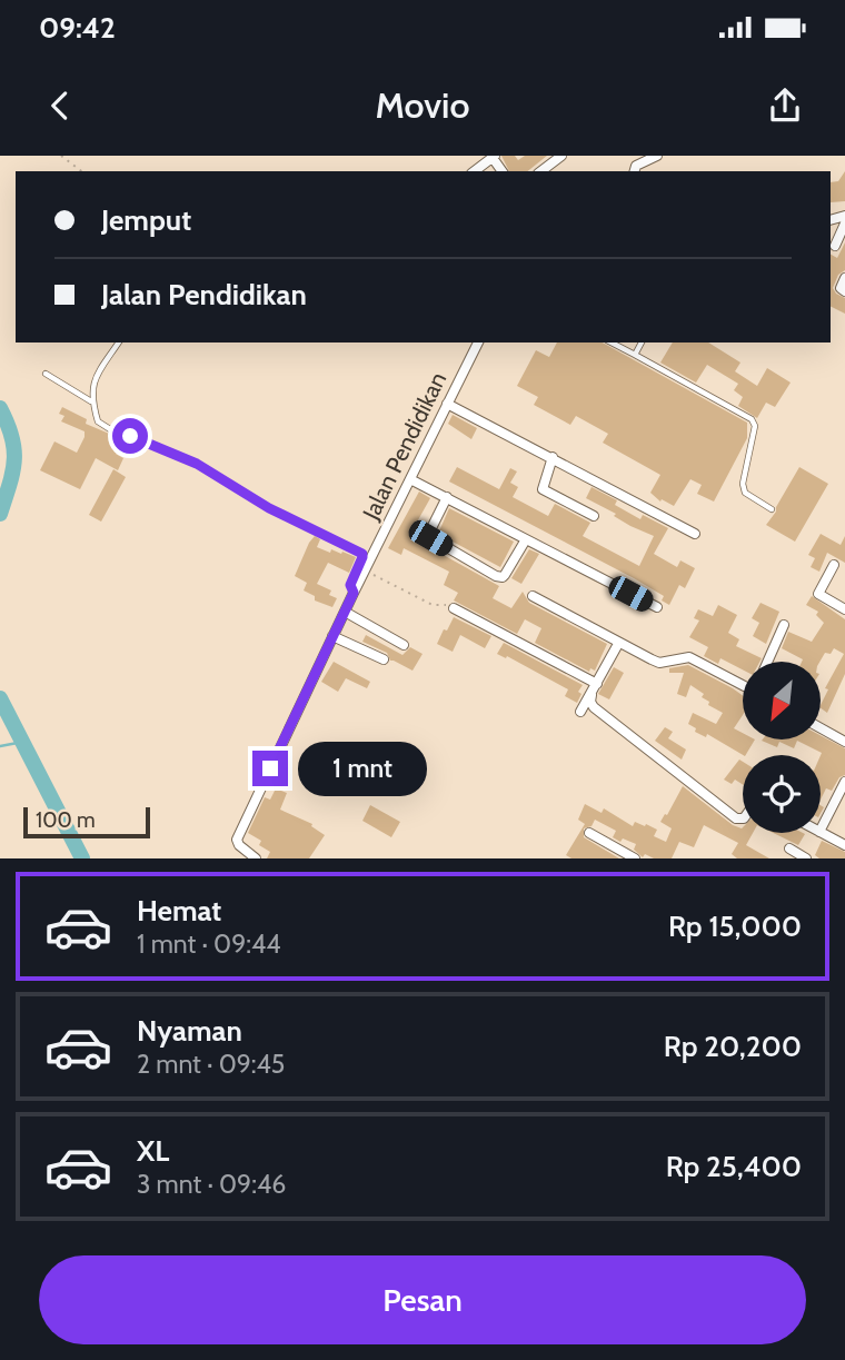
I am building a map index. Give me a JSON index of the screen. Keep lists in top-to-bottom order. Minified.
{"streets":{"street":["Jalan Pendidikan"]},"scale_bar":"100 m","north":"bottom left","page":{"status":"09:42","header":"Movio","banner":["Jemput","Jalan Pendidikan"],"bubble":"1 mnt","scale":"100 m","list":[{"name":"Hemat","note":"1 mnt · 09:44","value":"Rp 15,000"},{"name":"Nyaman","note":"2 mnt · 09:45","value":"Rp 20,200"},{"name":"XL","note":"3 mnt · 09:46","value":"Rp 25,400"}],"buttons":"Pesan"}}
